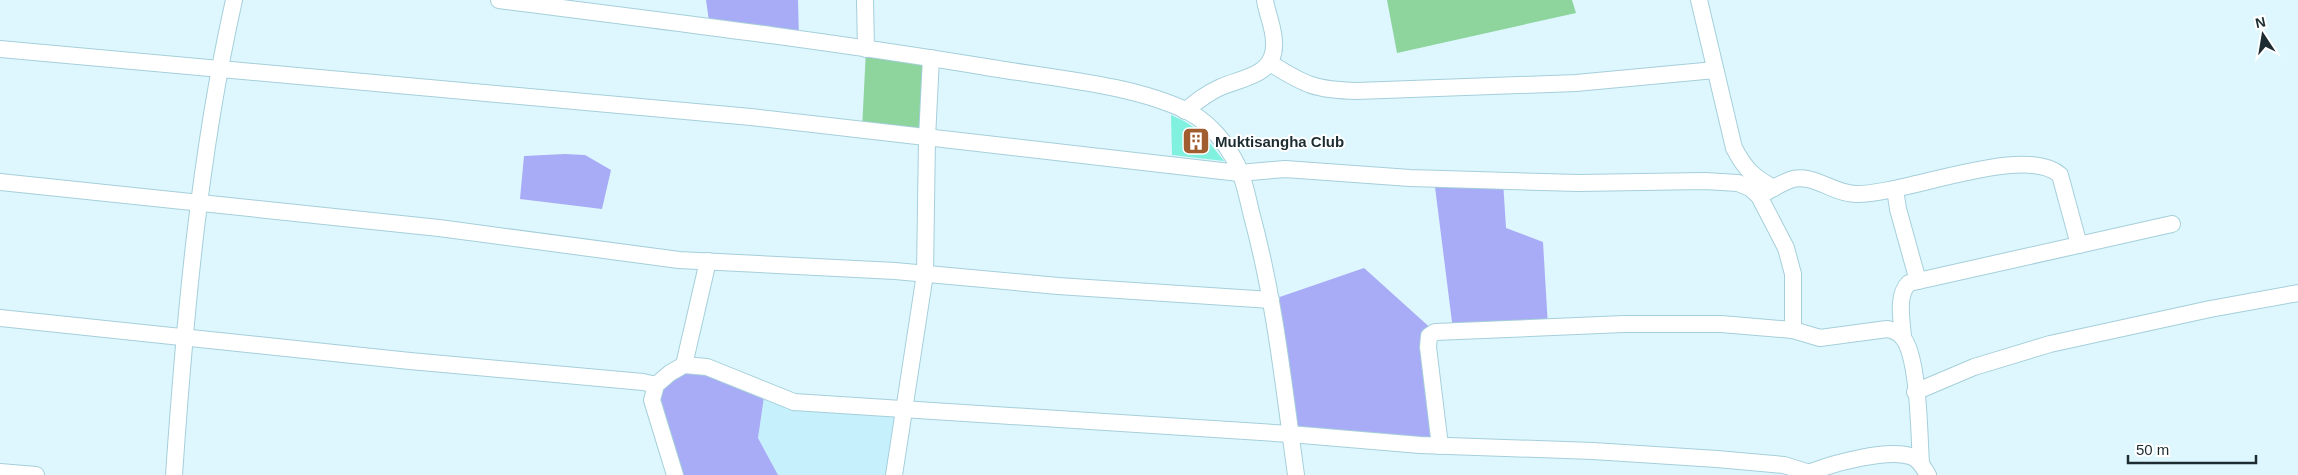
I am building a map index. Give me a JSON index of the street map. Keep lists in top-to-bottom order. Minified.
{"places":{"building":["Muktisangha Club"]},"scale_bar":"50 m","north":"top"}
